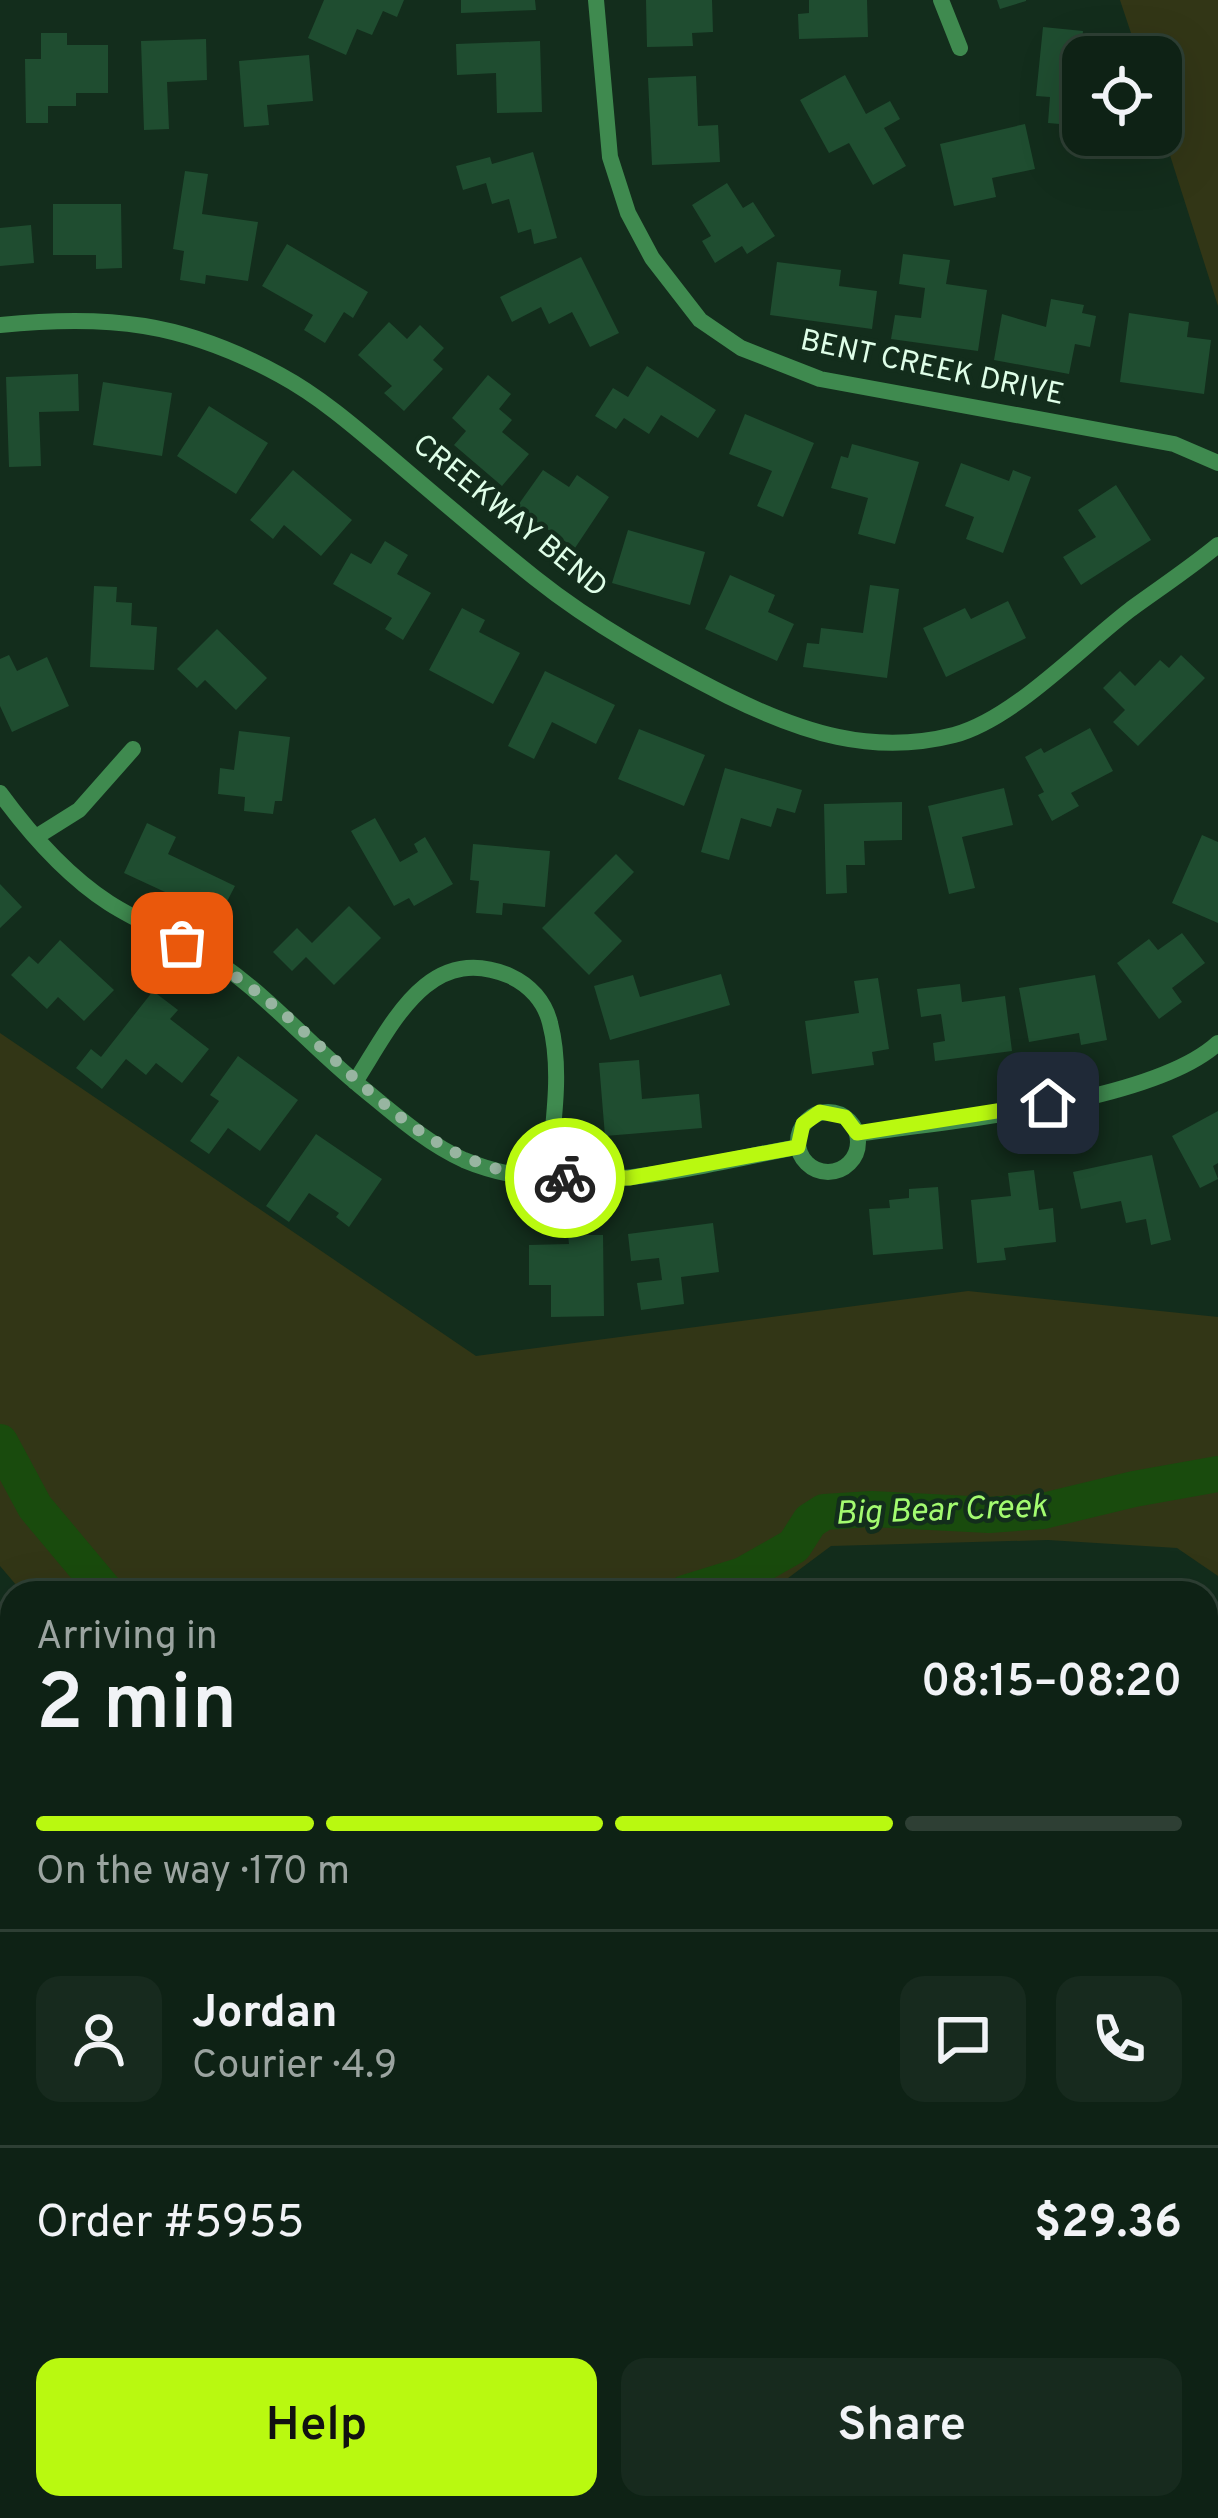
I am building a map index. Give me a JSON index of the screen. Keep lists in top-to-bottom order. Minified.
{"streets":{"street":["BENT CREEK DRIVE","CREEKWAY BEND"]},"water":["Big Bear Creek"],"page":{"heading":["2 min","Arriving in","08:15–08:20"],"panel":["Jordan","Courier · 4.9","Order #5955","$29.36"],"bar":"On the way · 170 m","buttons":["Help","Share"]}}
